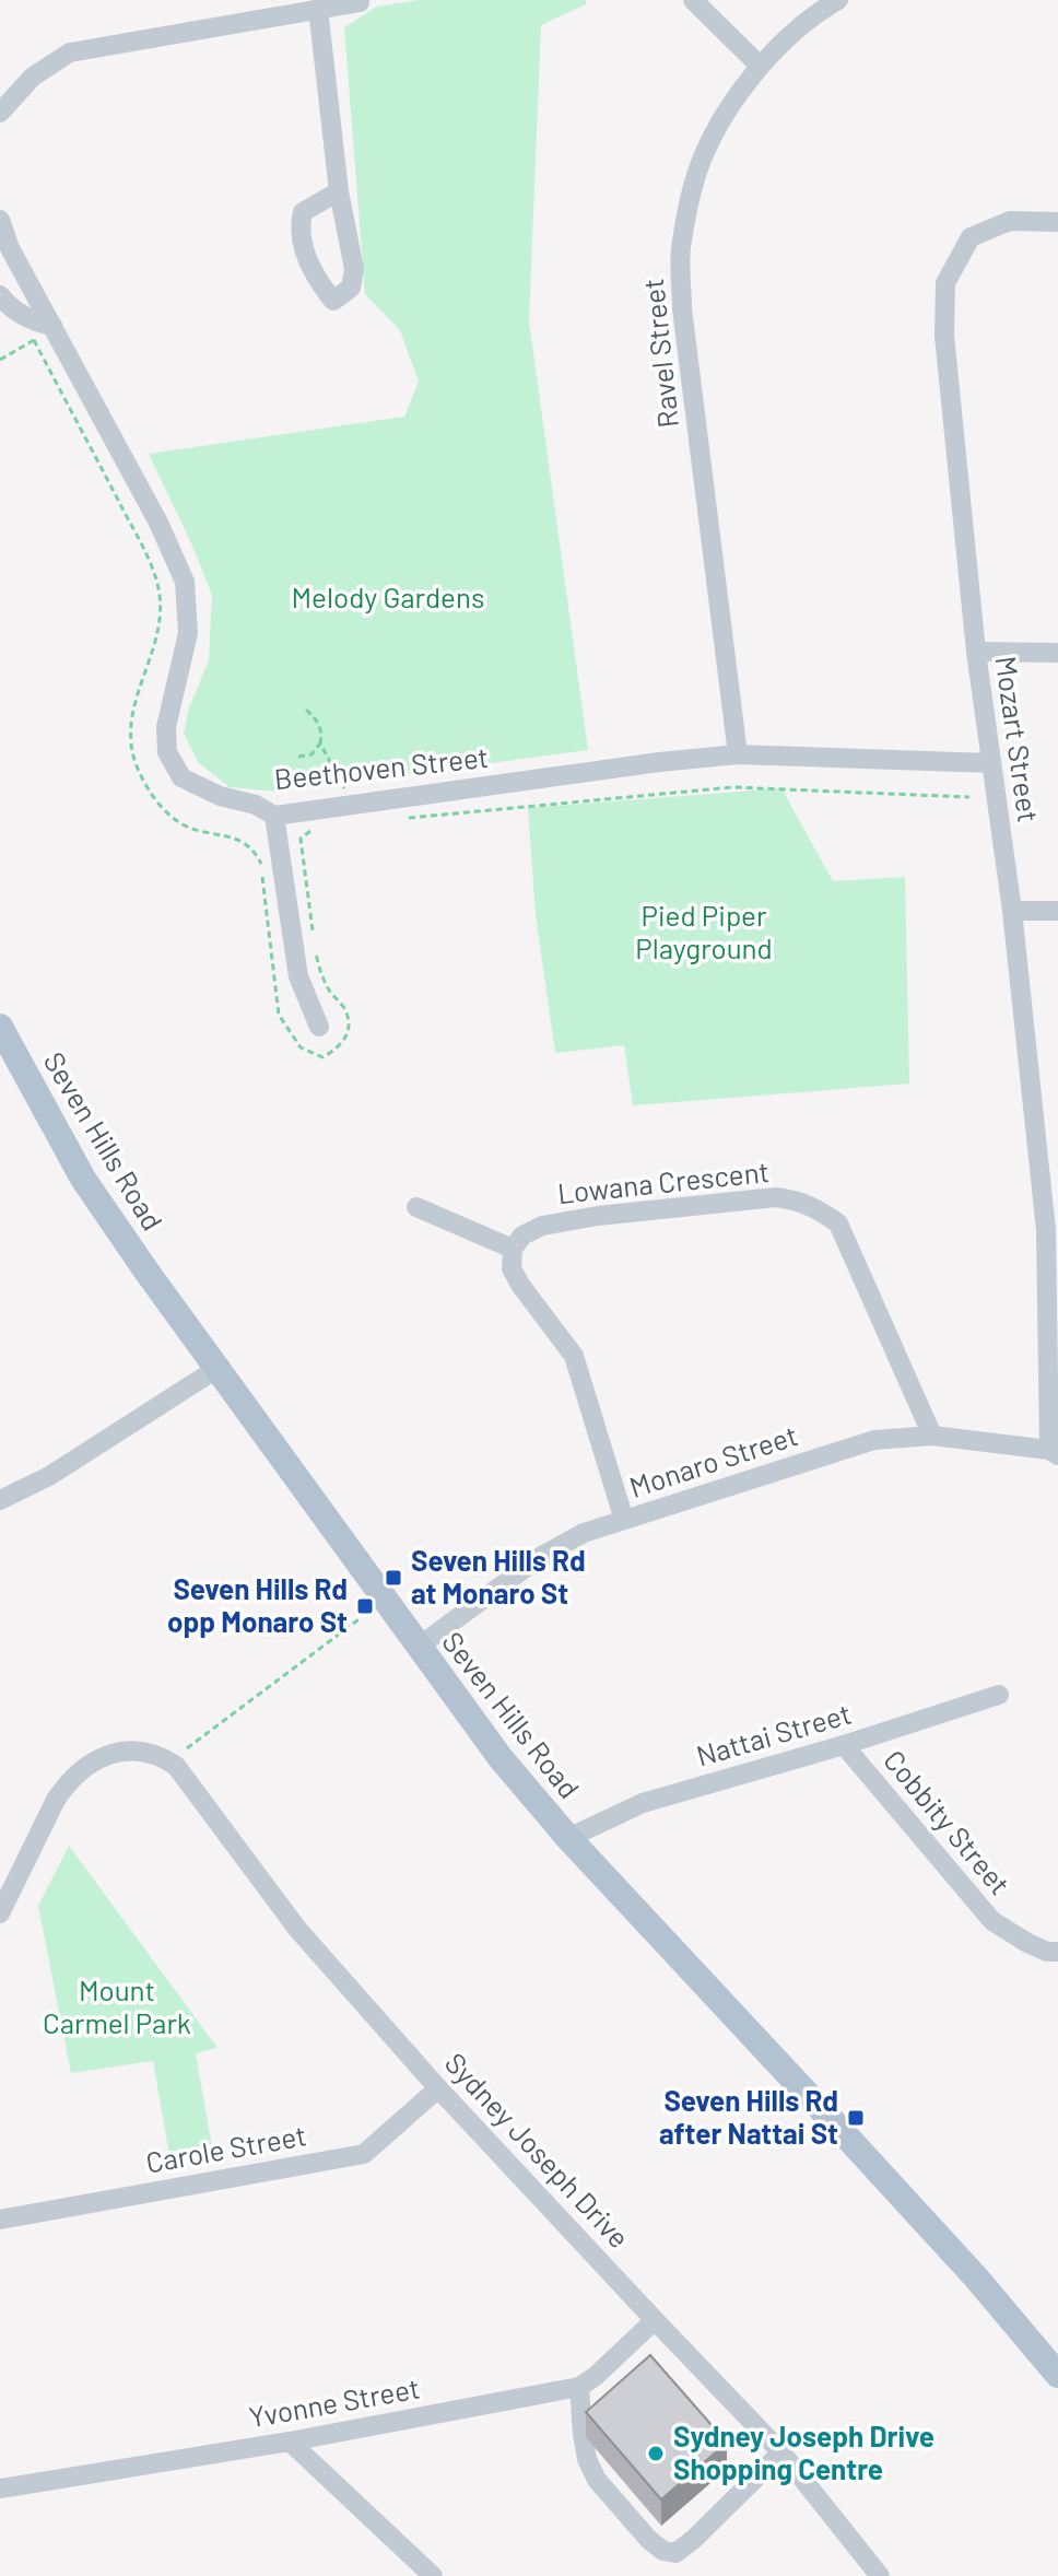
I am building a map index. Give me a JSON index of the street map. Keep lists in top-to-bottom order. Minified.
{"streets":{"main road":["Seven Hills Road"],"street":["Ravel Street","Mozart Street","Beethoven Street","Lowana Crescent","Monaro Street","Nattai Street","Cobbity Street","Carole Street","Sydney Joseph Drive","Yvonne Street"]},"crossings":[["Ravel Street","Beethoven Street"],["Mozart Street","Beethoven Street"],["Mozart Street","Monaro Street"],["Seven Hills Road","Monaro Street"],["Seven Hills Road","Nattai Street"],["Lowana Crescent","Monaro Street"],["Nattai Street","Cobbity Street"],["Carole Street","Sydney Joseph Drive"],["Sydney Joseph Drive","Yvonne Street"]],"parks":["Melody Gardens","Pied Piper Playground","Mount Carmel Park"],"places":{"transit":["Seven Hills Rd at Monaro St","Seven Hills Rd opp Monaro St","Seven Hills Rd after Nattai St"],"other":["Sydney Joseph Drive Shopping Centre"]}}
